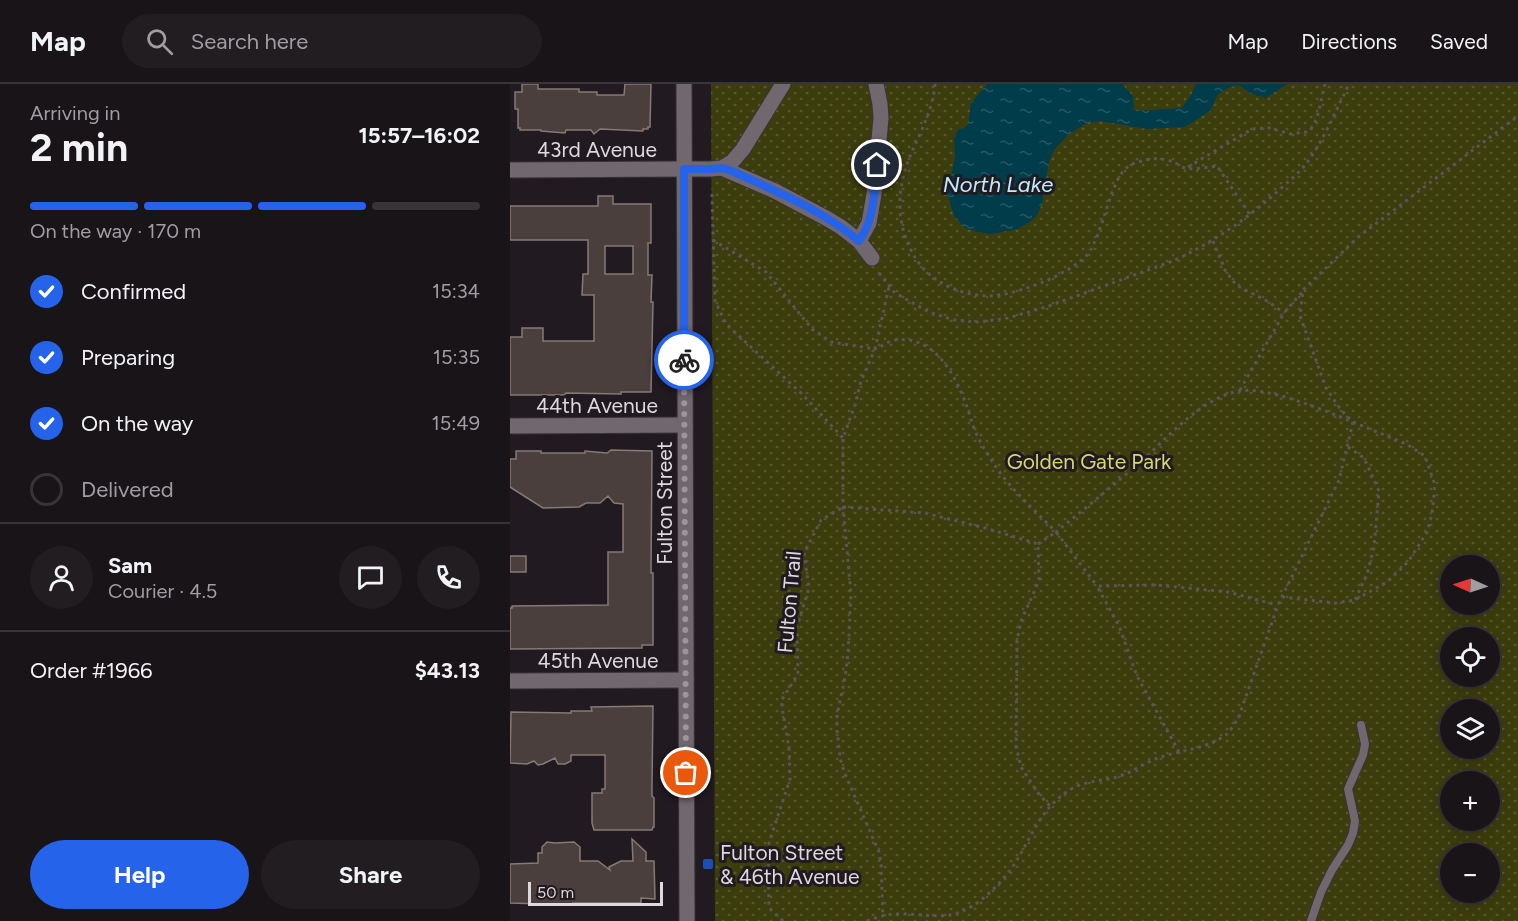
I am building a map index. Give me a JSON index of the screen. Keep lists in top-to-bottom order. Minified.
{"streets":{"street":["43rd Avenue","44th Avenue","Fulton Street","45th Avenue"],"path":["Fulton Trail"]},"crossings":[["43rd Avenue","Fulton Street"],["44th Avenue","Fulton Street"],["Fulton Street","45th Avenue"]],"water":["North Lake"],"parks":["Golden Gate Park"],"places":{"transit":["Fulton Street & 46th Avenue"]},"scale_bar":"50 m","north":"left","page":{"header":"Map","search":"Search here","nav":["Map","Directions","Saved"],"heading":["2 min","Arriving in","15:57–16:02"],"panel":["Sam","Courier · 4.5","Order #1966","$43.13"],"bar":"On the way · 170 m","list":[["Confirmed","15:34"],["Preparing","15:35"],["On the way","15:49"],"Delivered"],"map_buttons":["+","−"],"buttons":["Help","Share"],"scale":"50 m"}}
